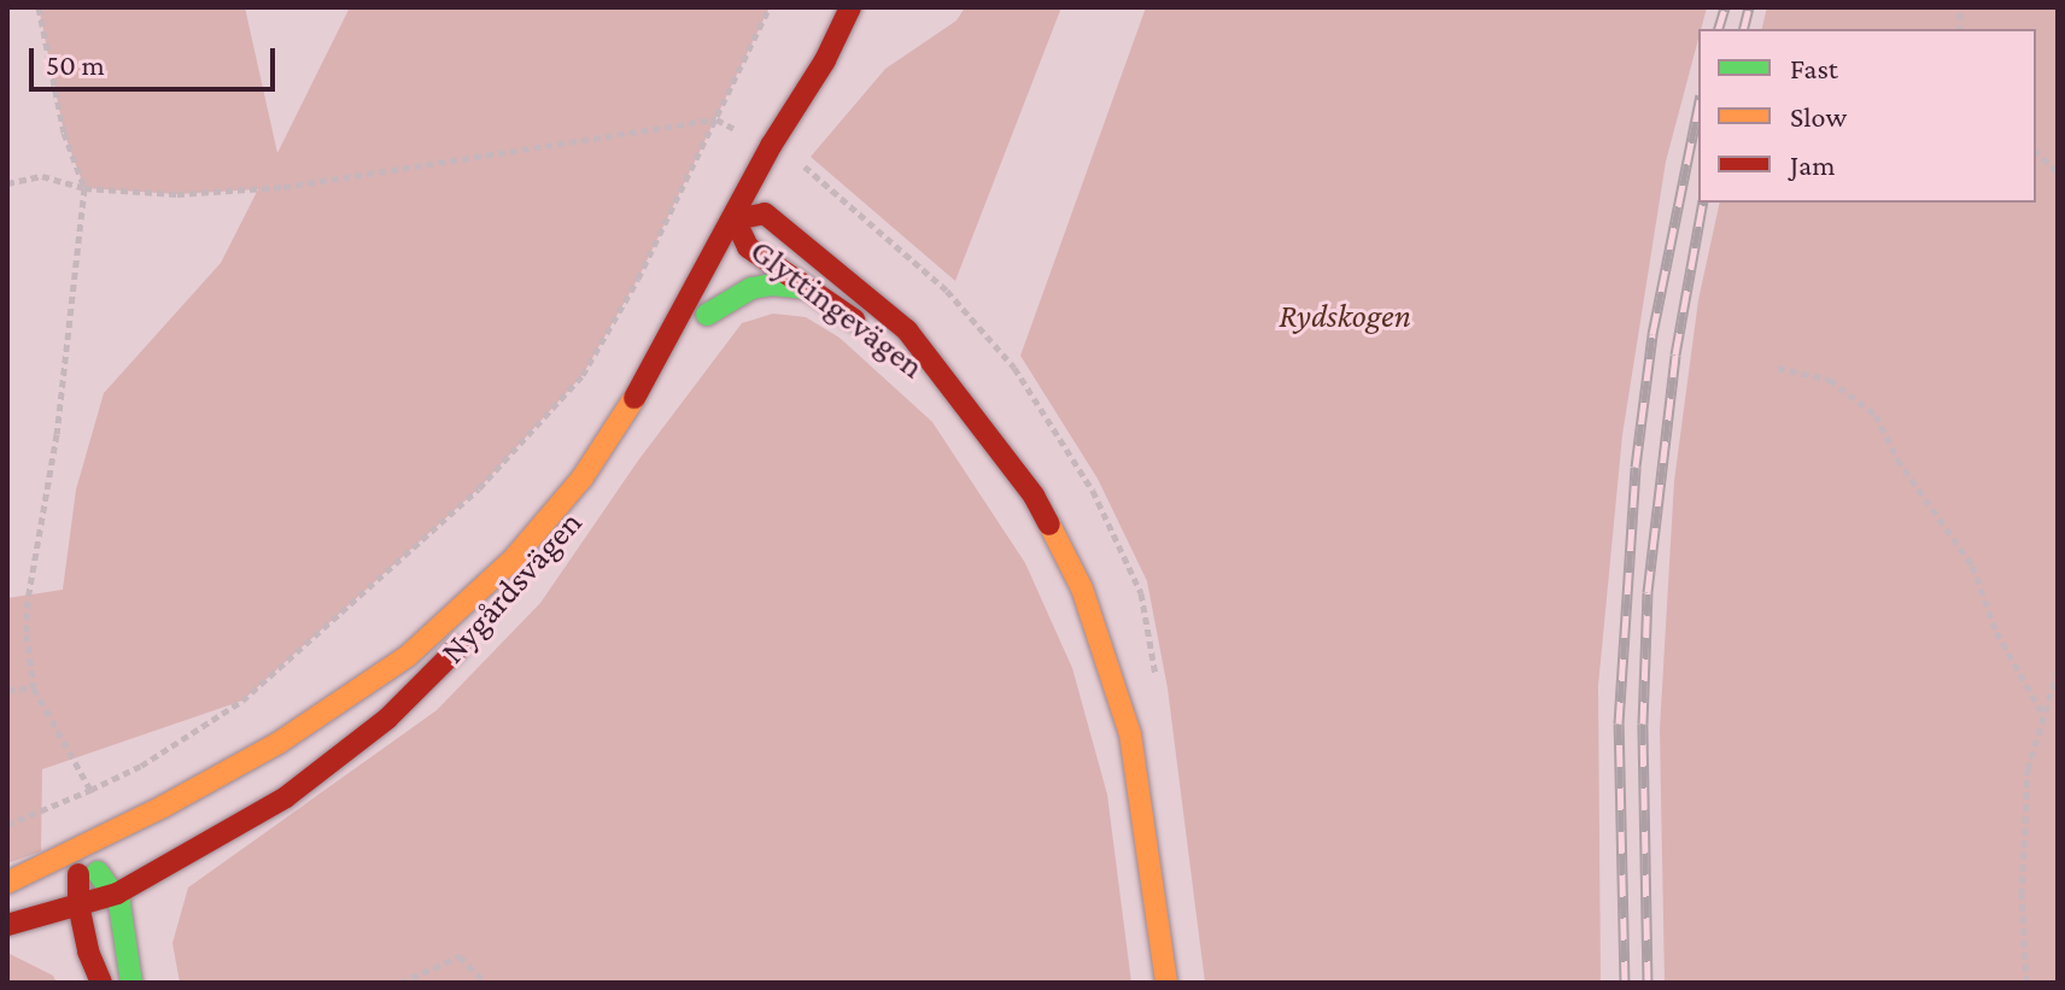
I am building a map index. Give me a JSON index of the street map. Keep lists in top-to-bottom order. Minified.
{"streets":{"street":["Glyttingevägen","Nygårdsvägen"]},"crossings":[["Glyttingevägen","Nygårdsvägen"]],"parks":["Rydskogen"],"legend":["Fast","Slow","Jam"],"scale_bar":"50 m"}
